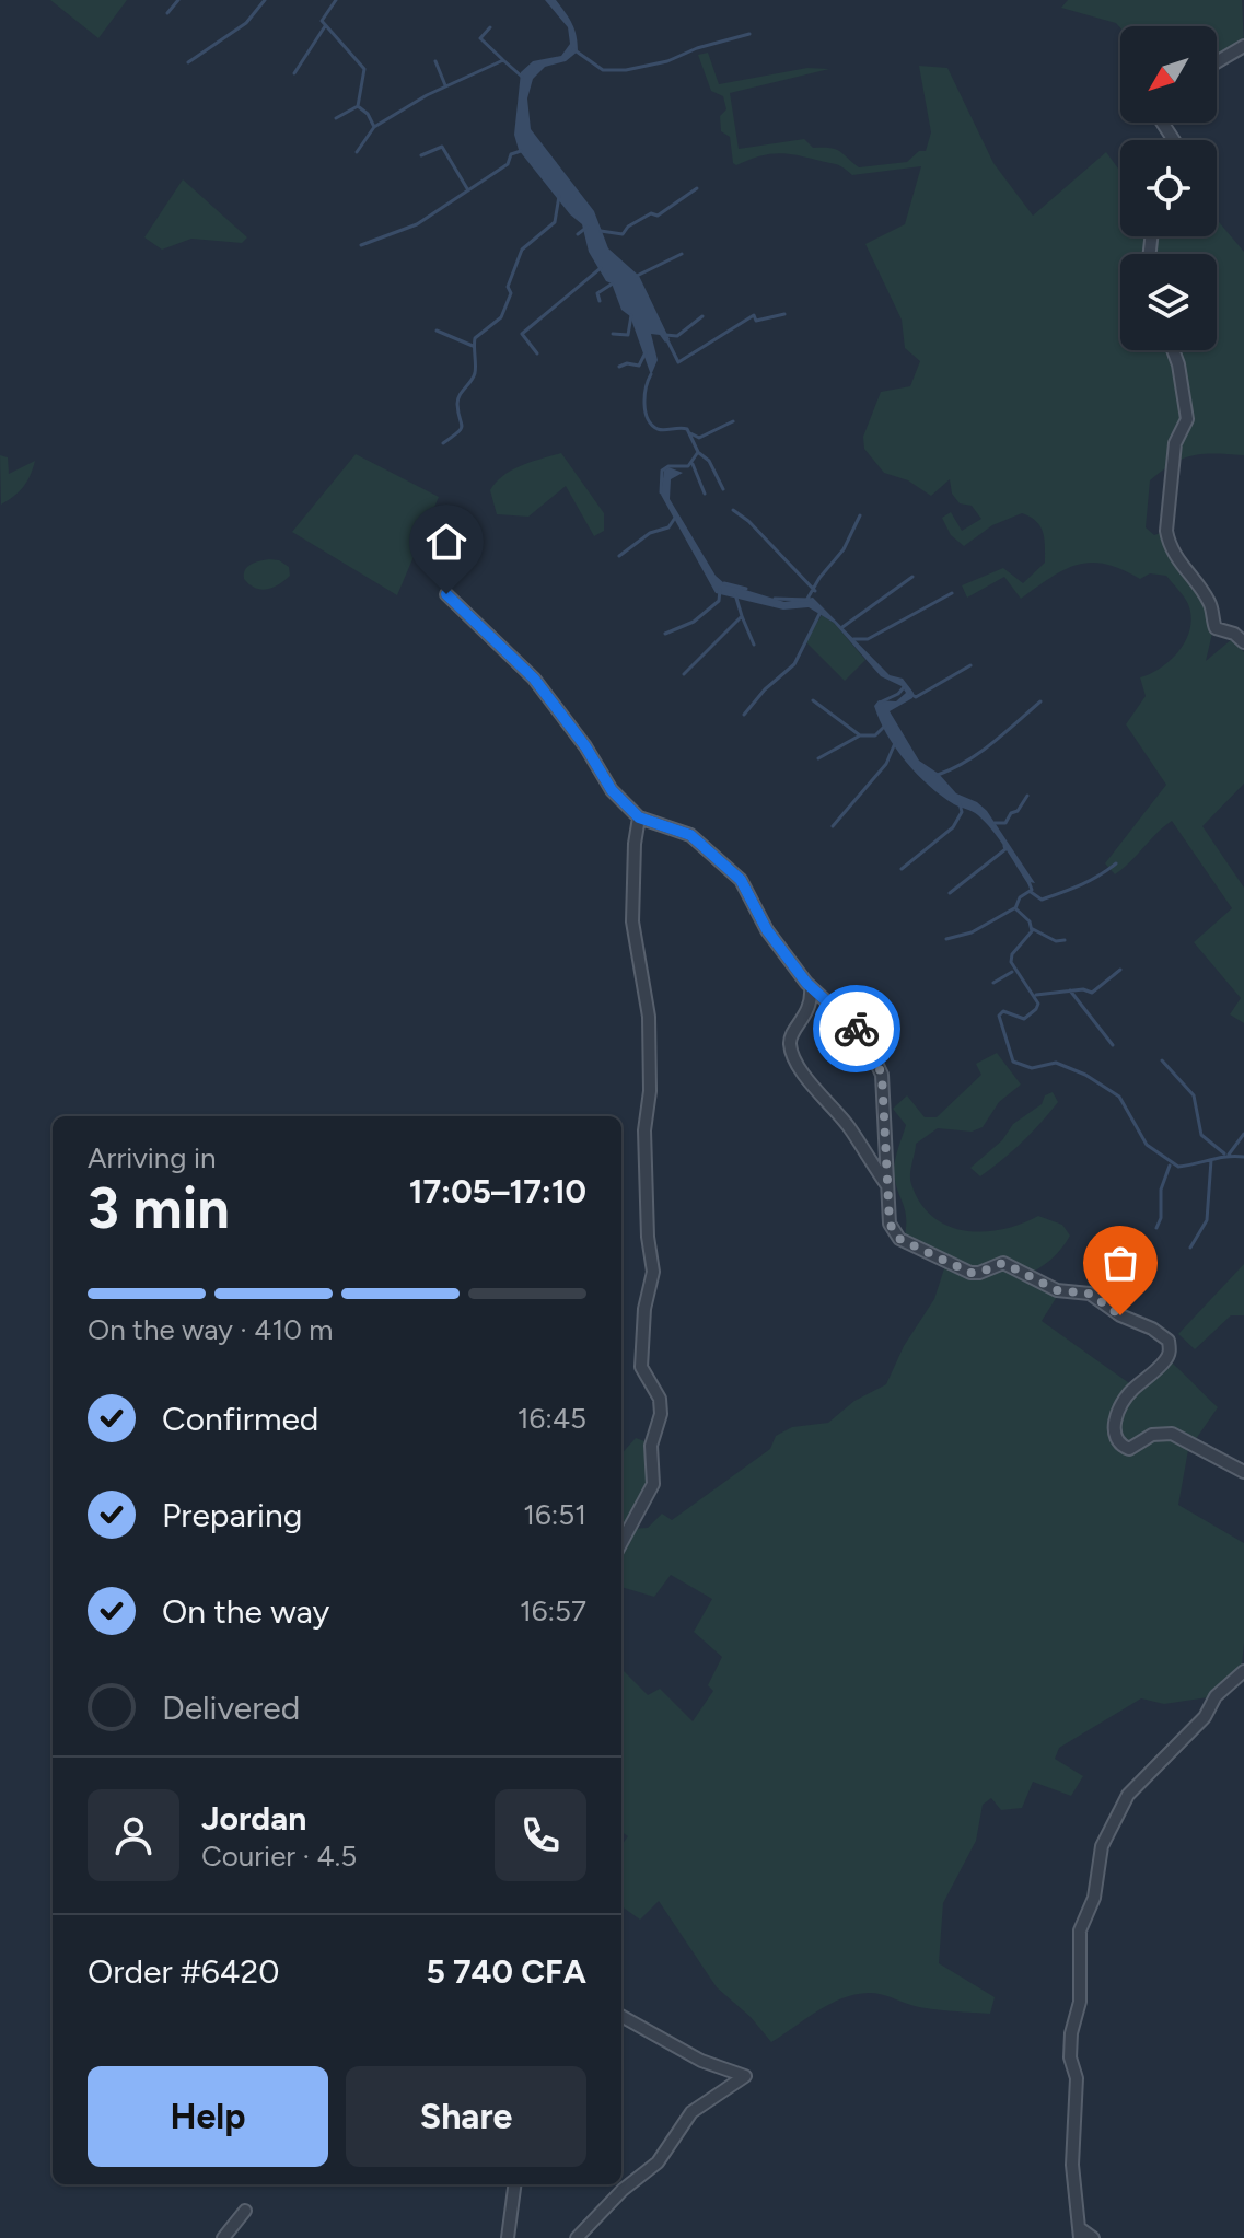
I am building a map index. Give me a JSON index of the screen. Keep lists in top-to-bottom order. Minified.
{"north":"bottom left","page":{"heading":["3 min","Arriving in","17:05–17:10"],"panel":["Jordan","Courier · 4.5","Order #6420","5 740 CFA"],"bar":"On the way · 410 m","list":[["Confirmed","16:45"],["Preparing","16:51"],["On the way","16:57"],"Delivered"],"buttons":["Help","Share"]}}
